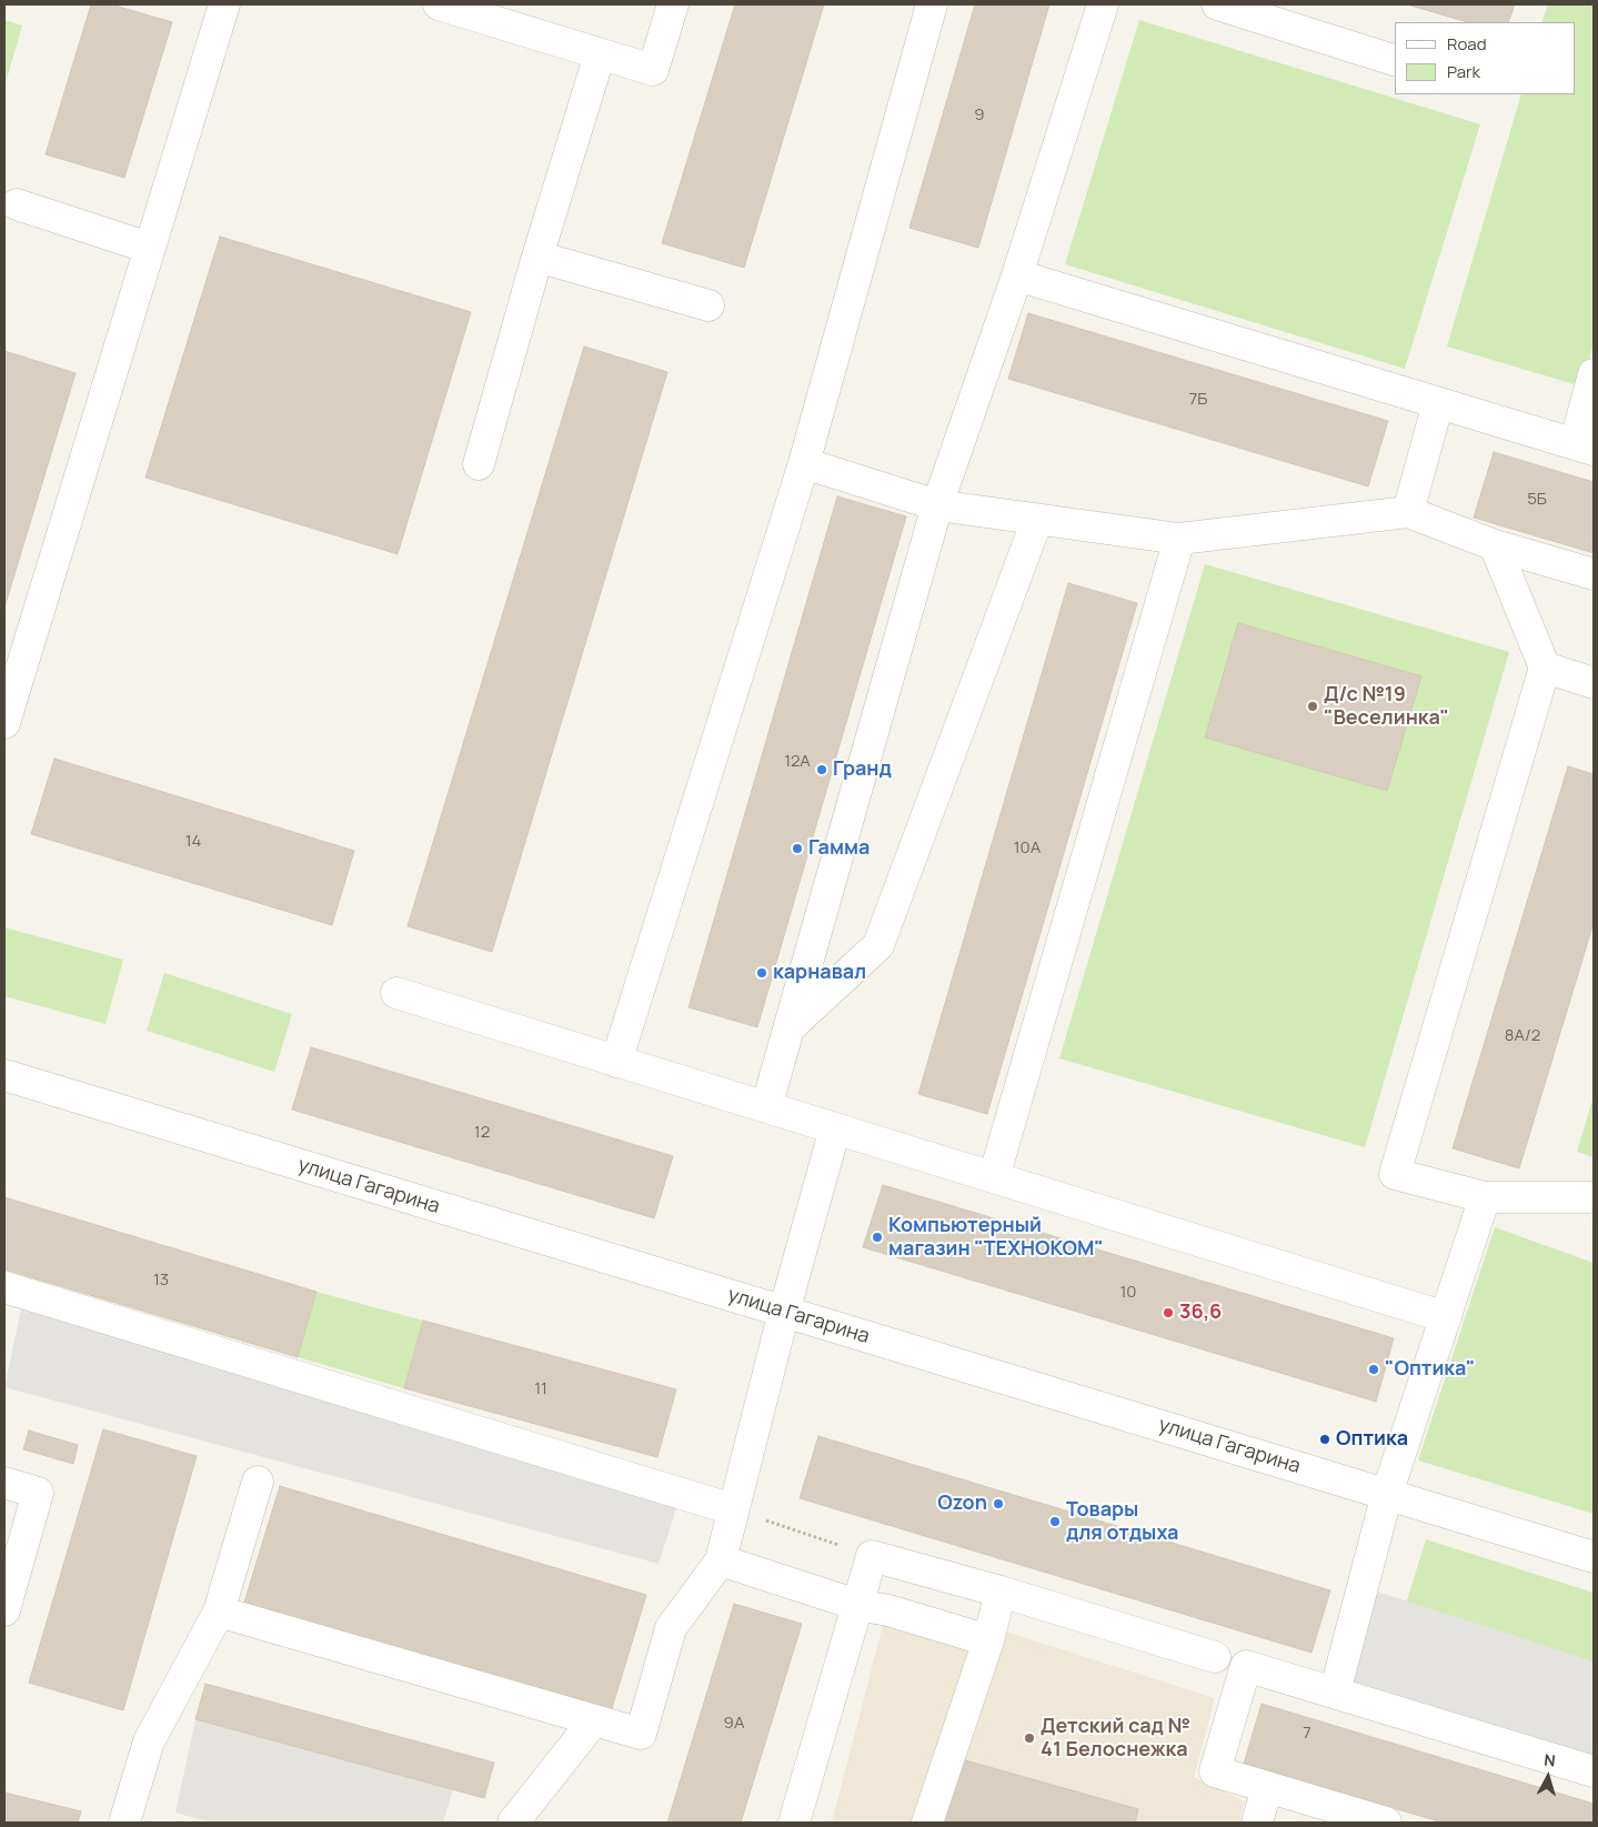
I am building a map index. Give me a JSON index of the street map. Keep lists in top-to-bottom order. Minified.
{"streets":{"street":["улица Гагарина"]},"places":["Д/с №19 \"Веселинка\"","Гранд","Гамма","карнавал","Компьютерный магазин \"ТЕХНОКОМ\"","36,6","\"Оптика\"","Оптика","Ozon","Товары для отдыха","Детский сад № 41 Белоснежка"],"house_numbers":["9","7Б","5Б","12А","14","10А","8А/2","12","13","10","11","9А","7"],"legend":["Road","Park"],"north":"top"}
